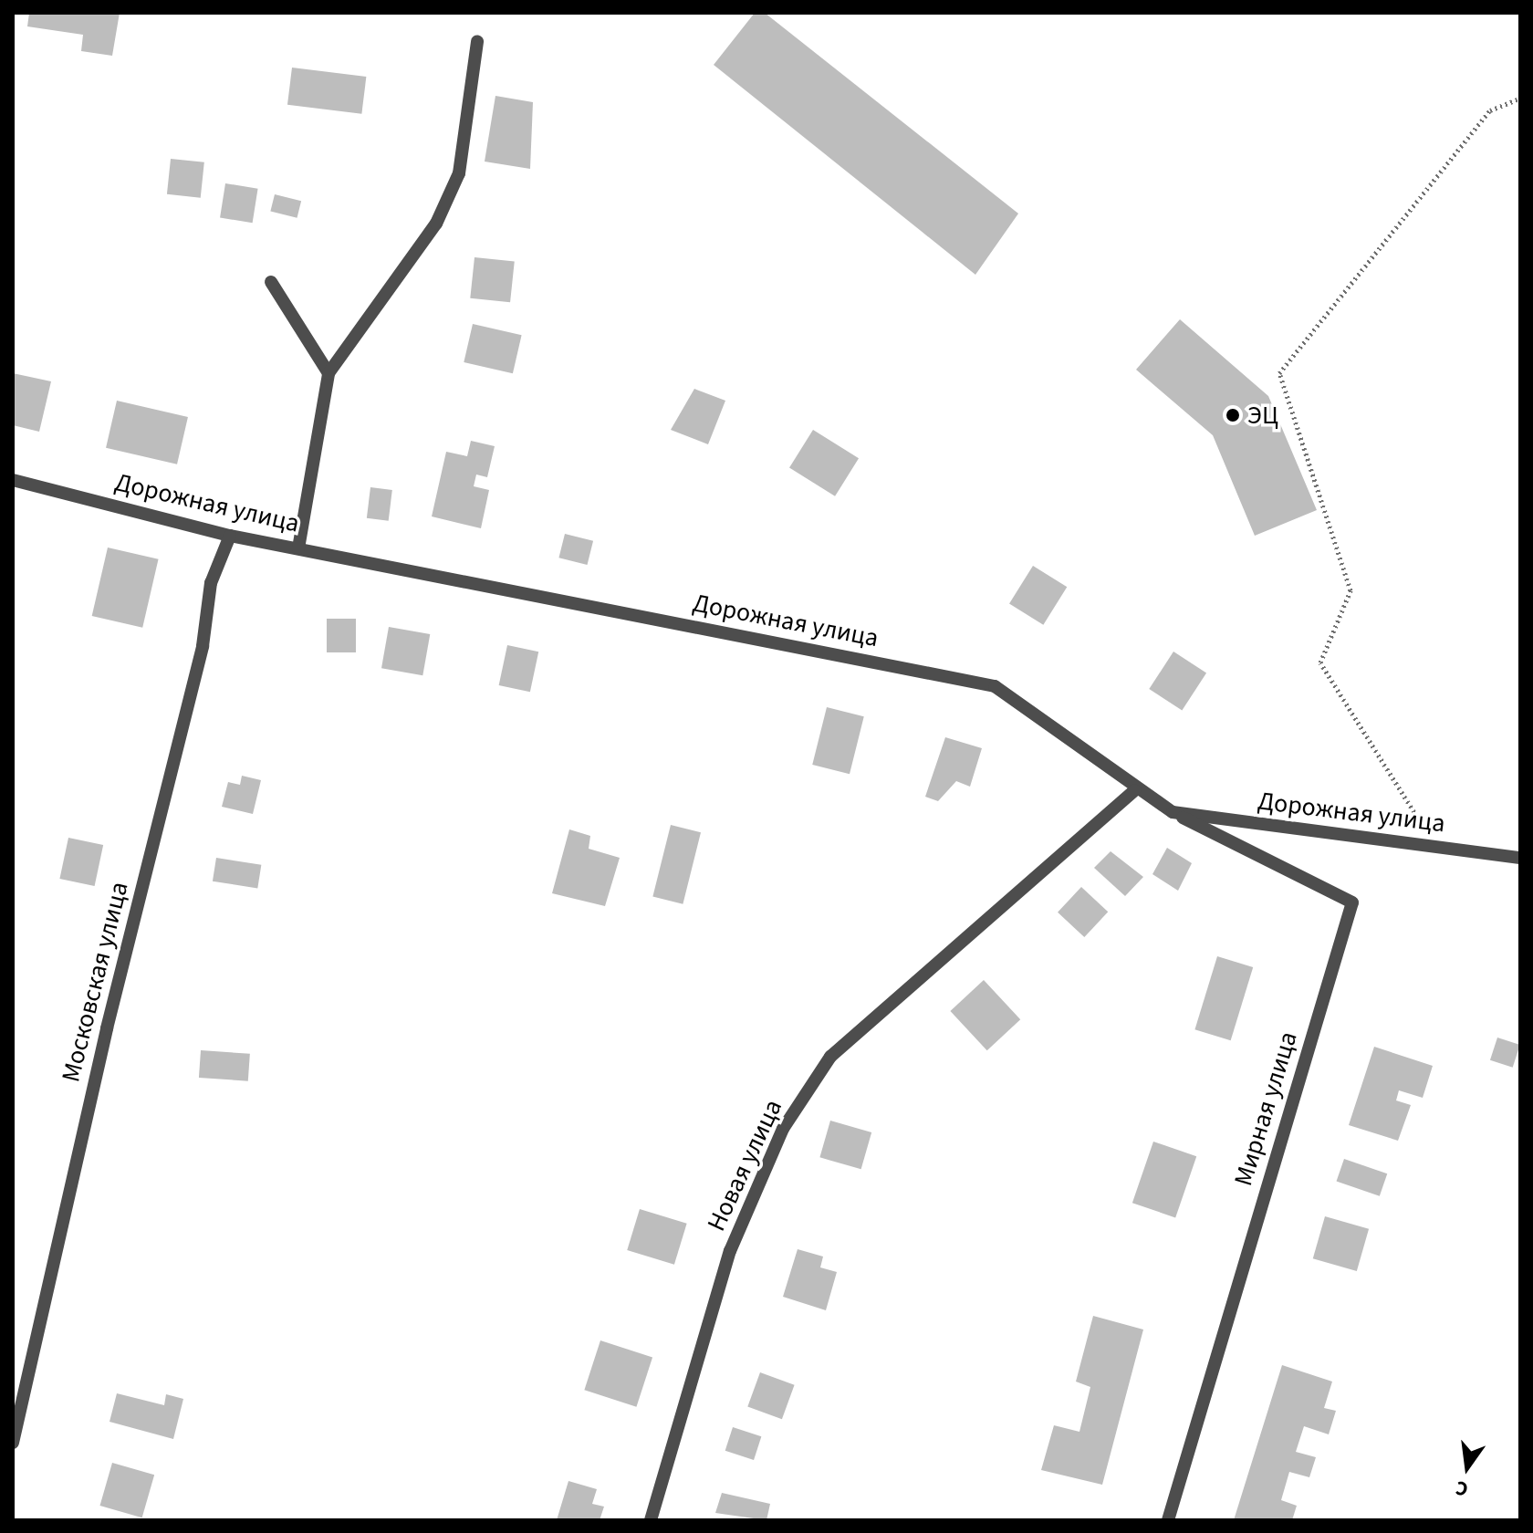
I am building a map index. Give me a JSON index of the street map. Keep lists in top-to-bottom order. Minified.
{"streets":{"street":["Дорожная улица","Московская улица","Мирная улица","Новая улица"]},"crossings":[["Дорожная улица","Московская улица"],["Дорожная улица","Мирная улица"],["Дорожная улица","Новая улица"]],"places":["ЭЦ"],"north":"bottom"}
